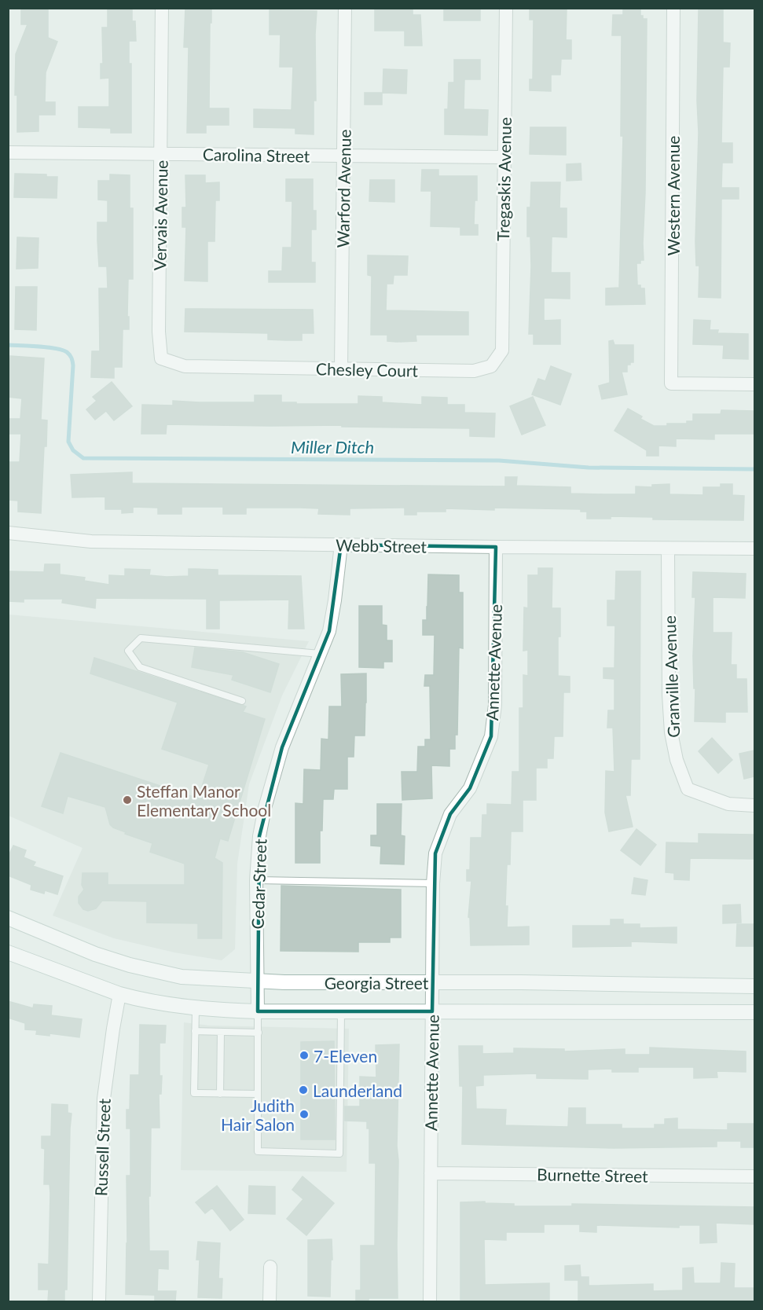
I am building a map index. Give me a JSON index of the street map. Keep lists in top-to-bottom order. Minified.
{"streets":{"main road":["Georgia Street"],"street":["Carolina Street","Tregaskis Avenue","Warford Avenue","Western Avenue","Vervais Avenue","Chesley Court","Webb Street","Annette Avenue","Granville Avenue","Cedar Street","Russell Street","Burnette Street"]},"crossings":[["Carolina Street","Tregaskis Avenue"],["Carolina Street","Warford Avenue"],["Carolina Street","Vervais Avenue"],["Tregaskis Avenue","Chesley Court"],["Warford Avenue","Chesley Court"],["Vervais Avenue","Chesley Court"],["Webb Street","Annette Avenue"],["Webb Street","Granville Avenue"],["Webb Street","Cedar Street"],["Annette Avenue","Georgia Street"],["Annette Avenue","Burnette Street"],["Cedar Street","Georgia Street"],["Georgia Street","Russell Street"]],"water":["Miller Ditch"],"places":["Steffan Manor Elementary School","7-Eleven","Launderland","Judith Hair Salon"]}
